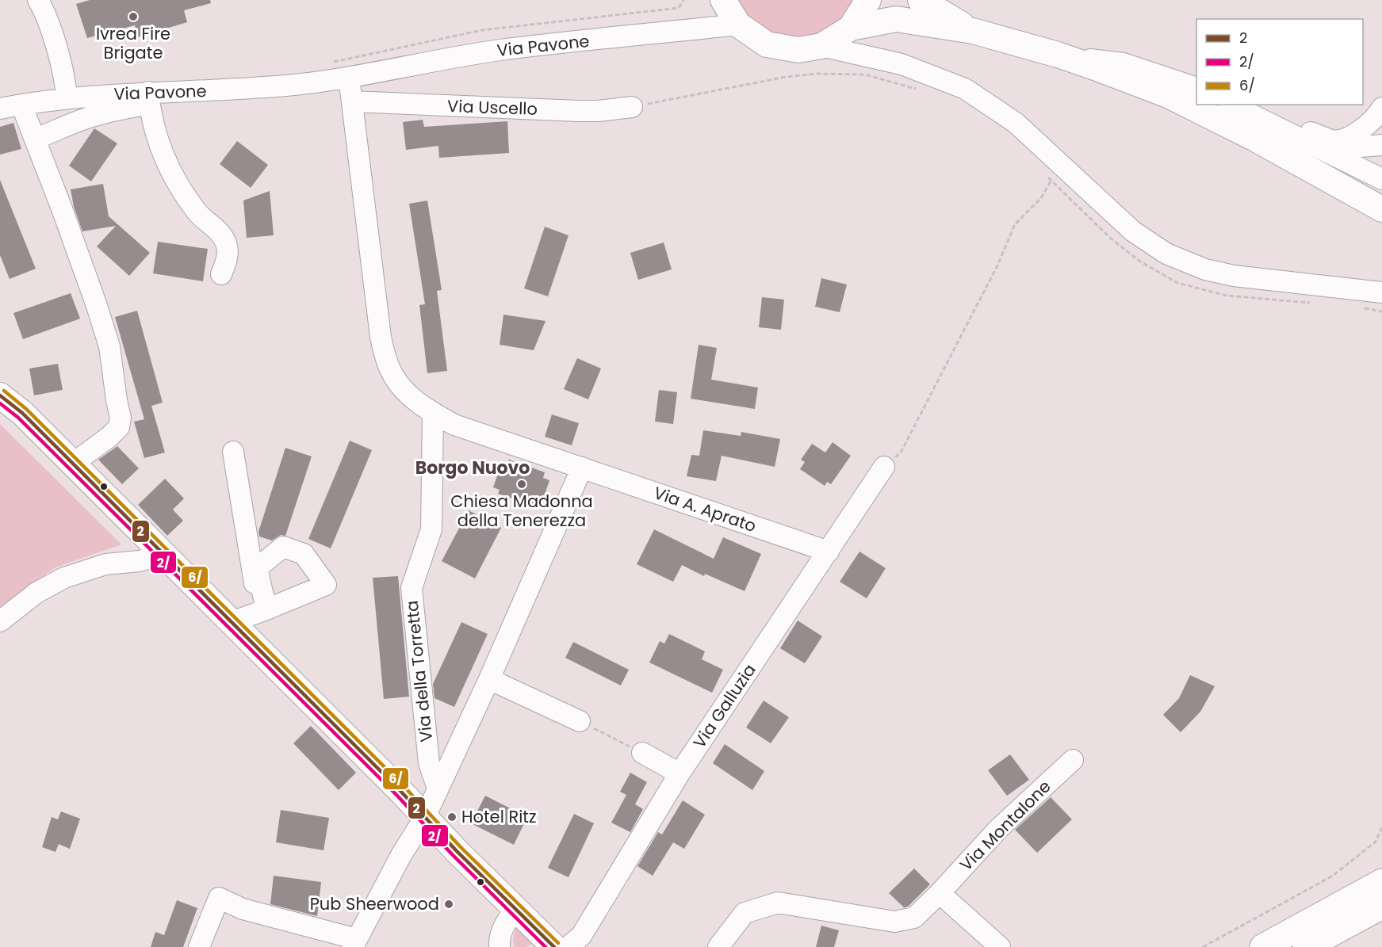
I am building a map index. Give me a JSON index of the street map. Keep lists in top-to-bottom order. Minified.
{"streets":{"street":["Via Pavone","Via Uscello","Via A. Aprato","Via della Torretta","Via Galluzia","Via Montalone"]},"crossings":[["Via A. Aprato","Via della Torretta"],["Via A. Aprato","Via Galluzia"]],"districts":["Borgo Nuovo"],"places":["Ivrea Fire Brigate","Chiesa Madonna della Tenerezza","Hotel Ritz","Pub Sheerwood"],"lines":["transit line 6/","transit line 2","transit line 2/"],"legend":["2","2/","6/"]}
